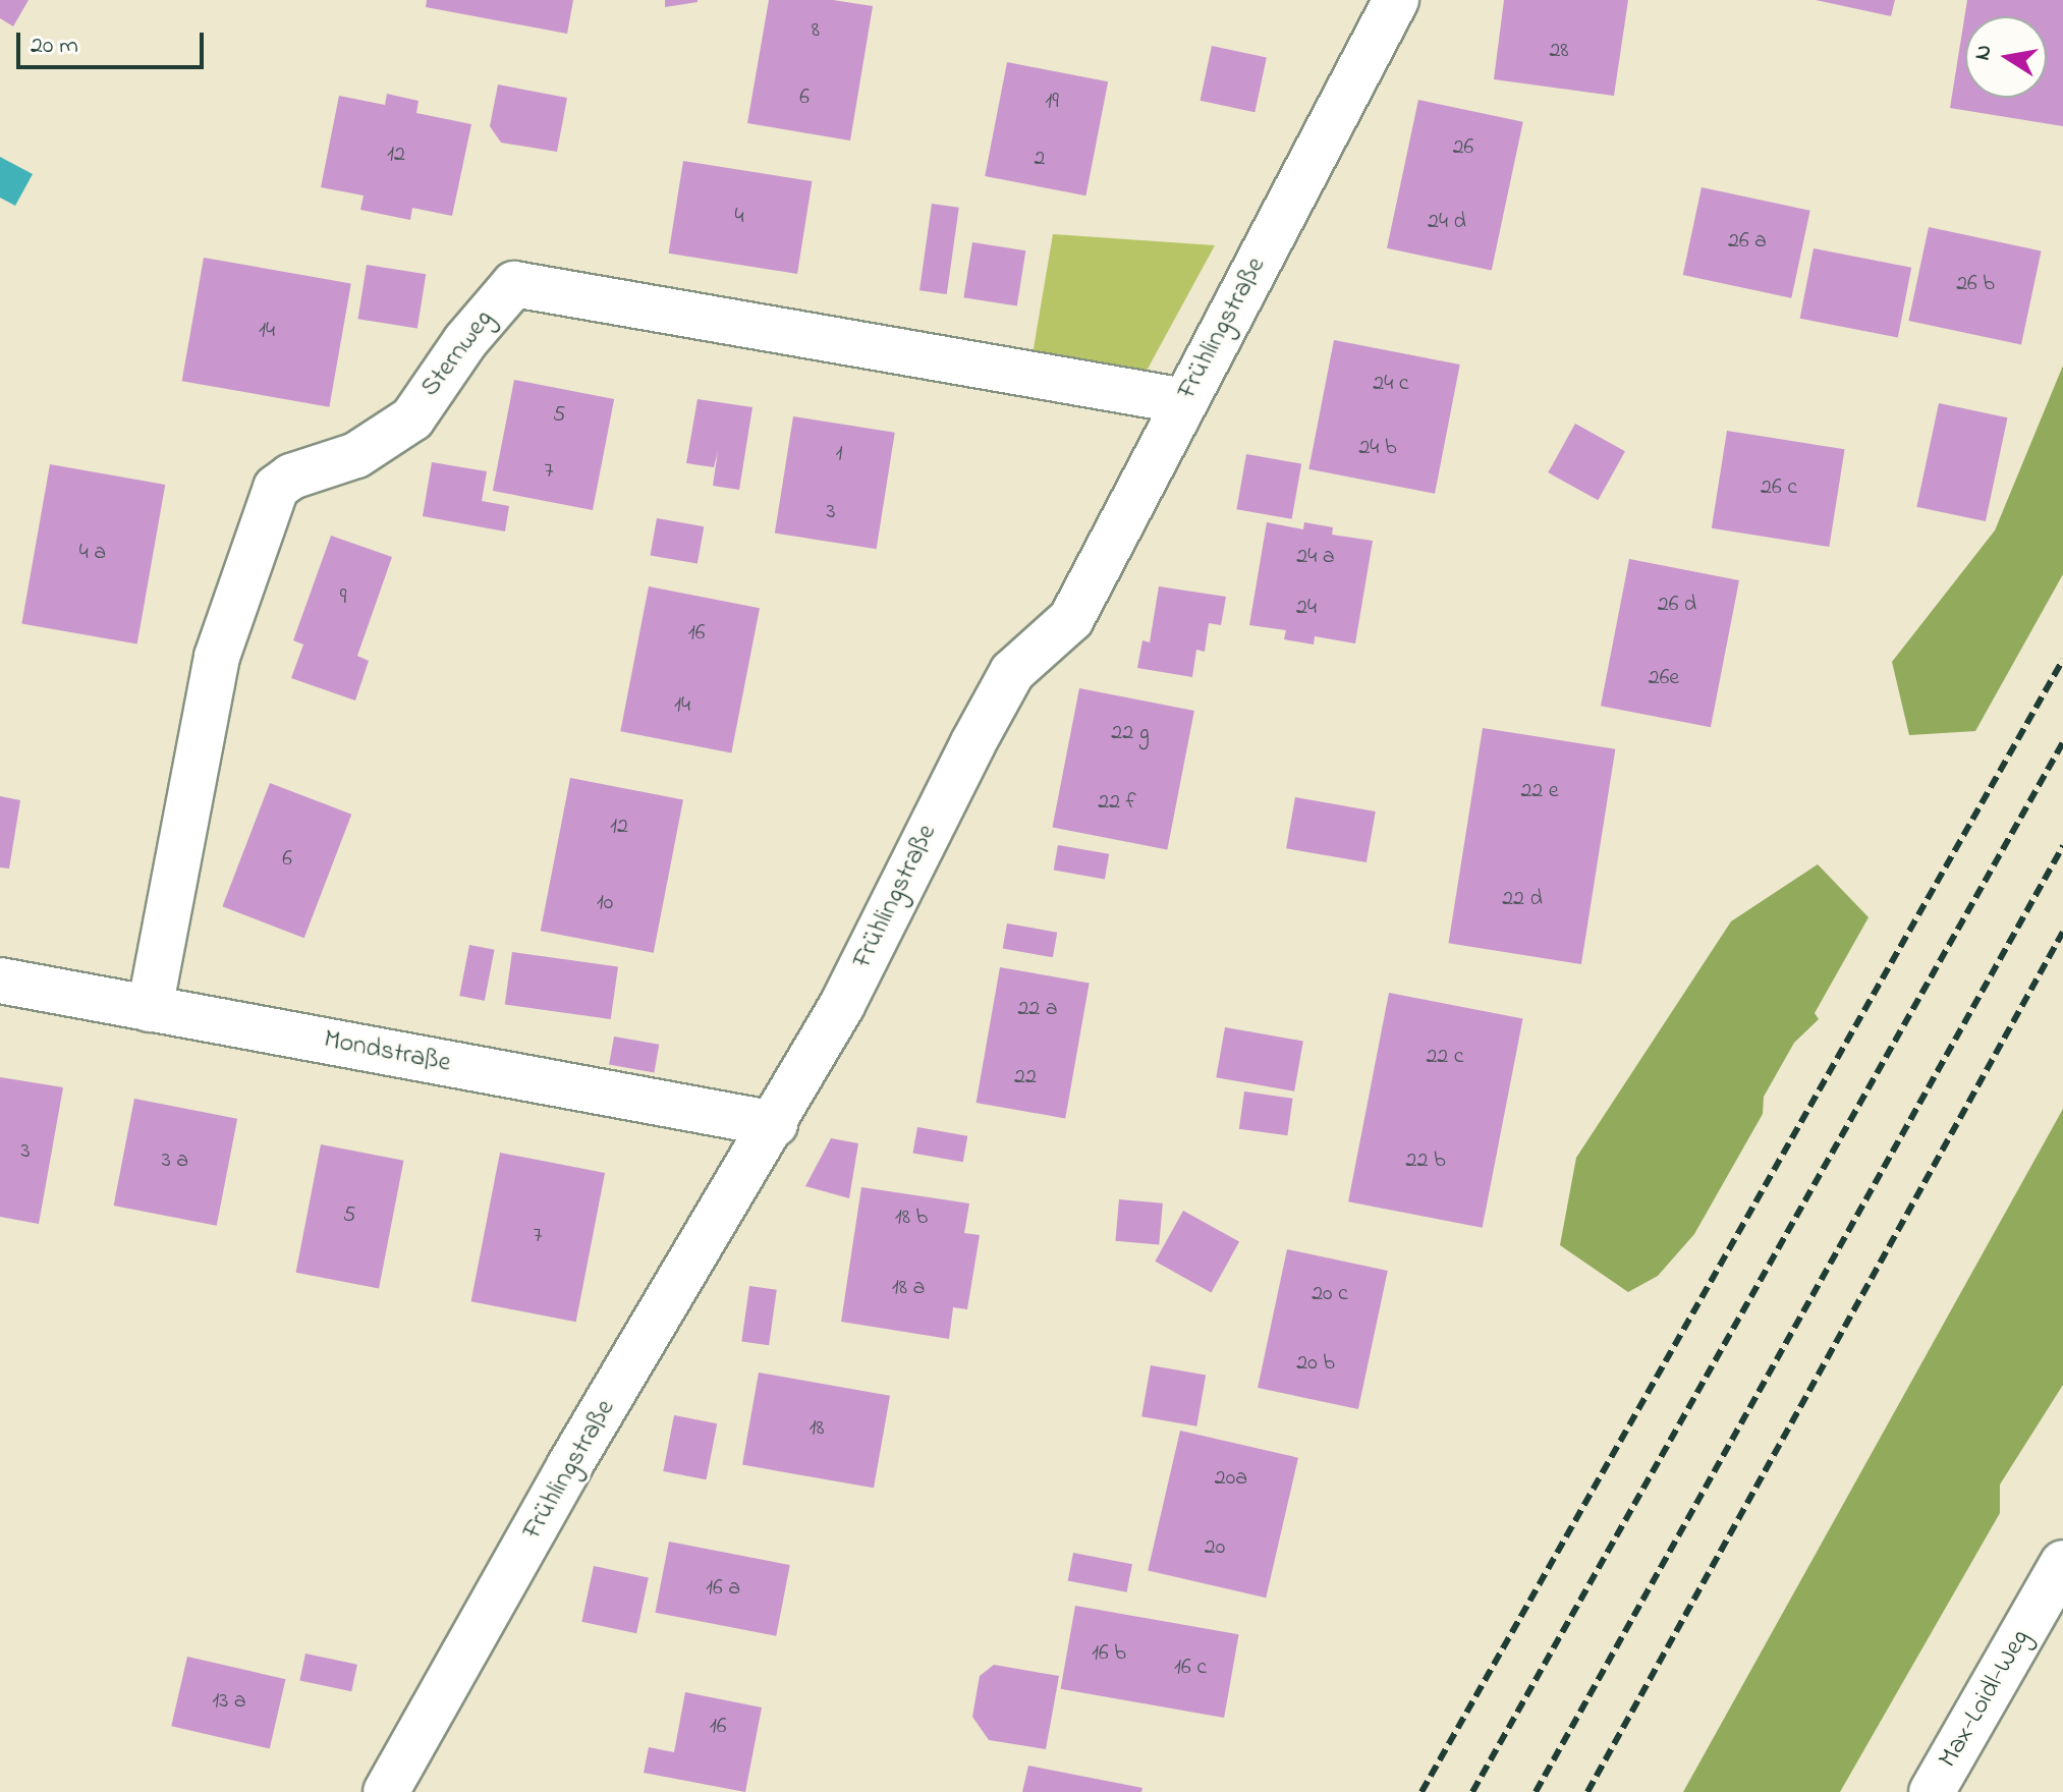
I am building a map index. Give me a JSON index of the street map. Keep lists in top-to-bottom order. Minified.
{"streets":{"street":["Frühlingstraße","Sternweg","Mondstraße","Max-Loidl-Weg"]},"crossings":[["Frühlingstraße","Sternweg"],["Frühlingstraße","Mondstraße"],["Sternweg","Mondstraße"]],"house_numbers":["8","28","6","19","26","12","2","4","24 d","26 a","26 b","14","24 c","5","24 b","1","7","26 c","3","4 a","24 a","9","26 d","24","16","26e","14","22 g","22 e","22 f","12","6","22 d","10","22 a","22 c","22","3","3 a","22 b","5","18 b","7","18 a","20 c","20 b","18","20a","20","16 a","16 b","16 c","13 a","16"],"scale_bar":"20 m","north":"left"}
